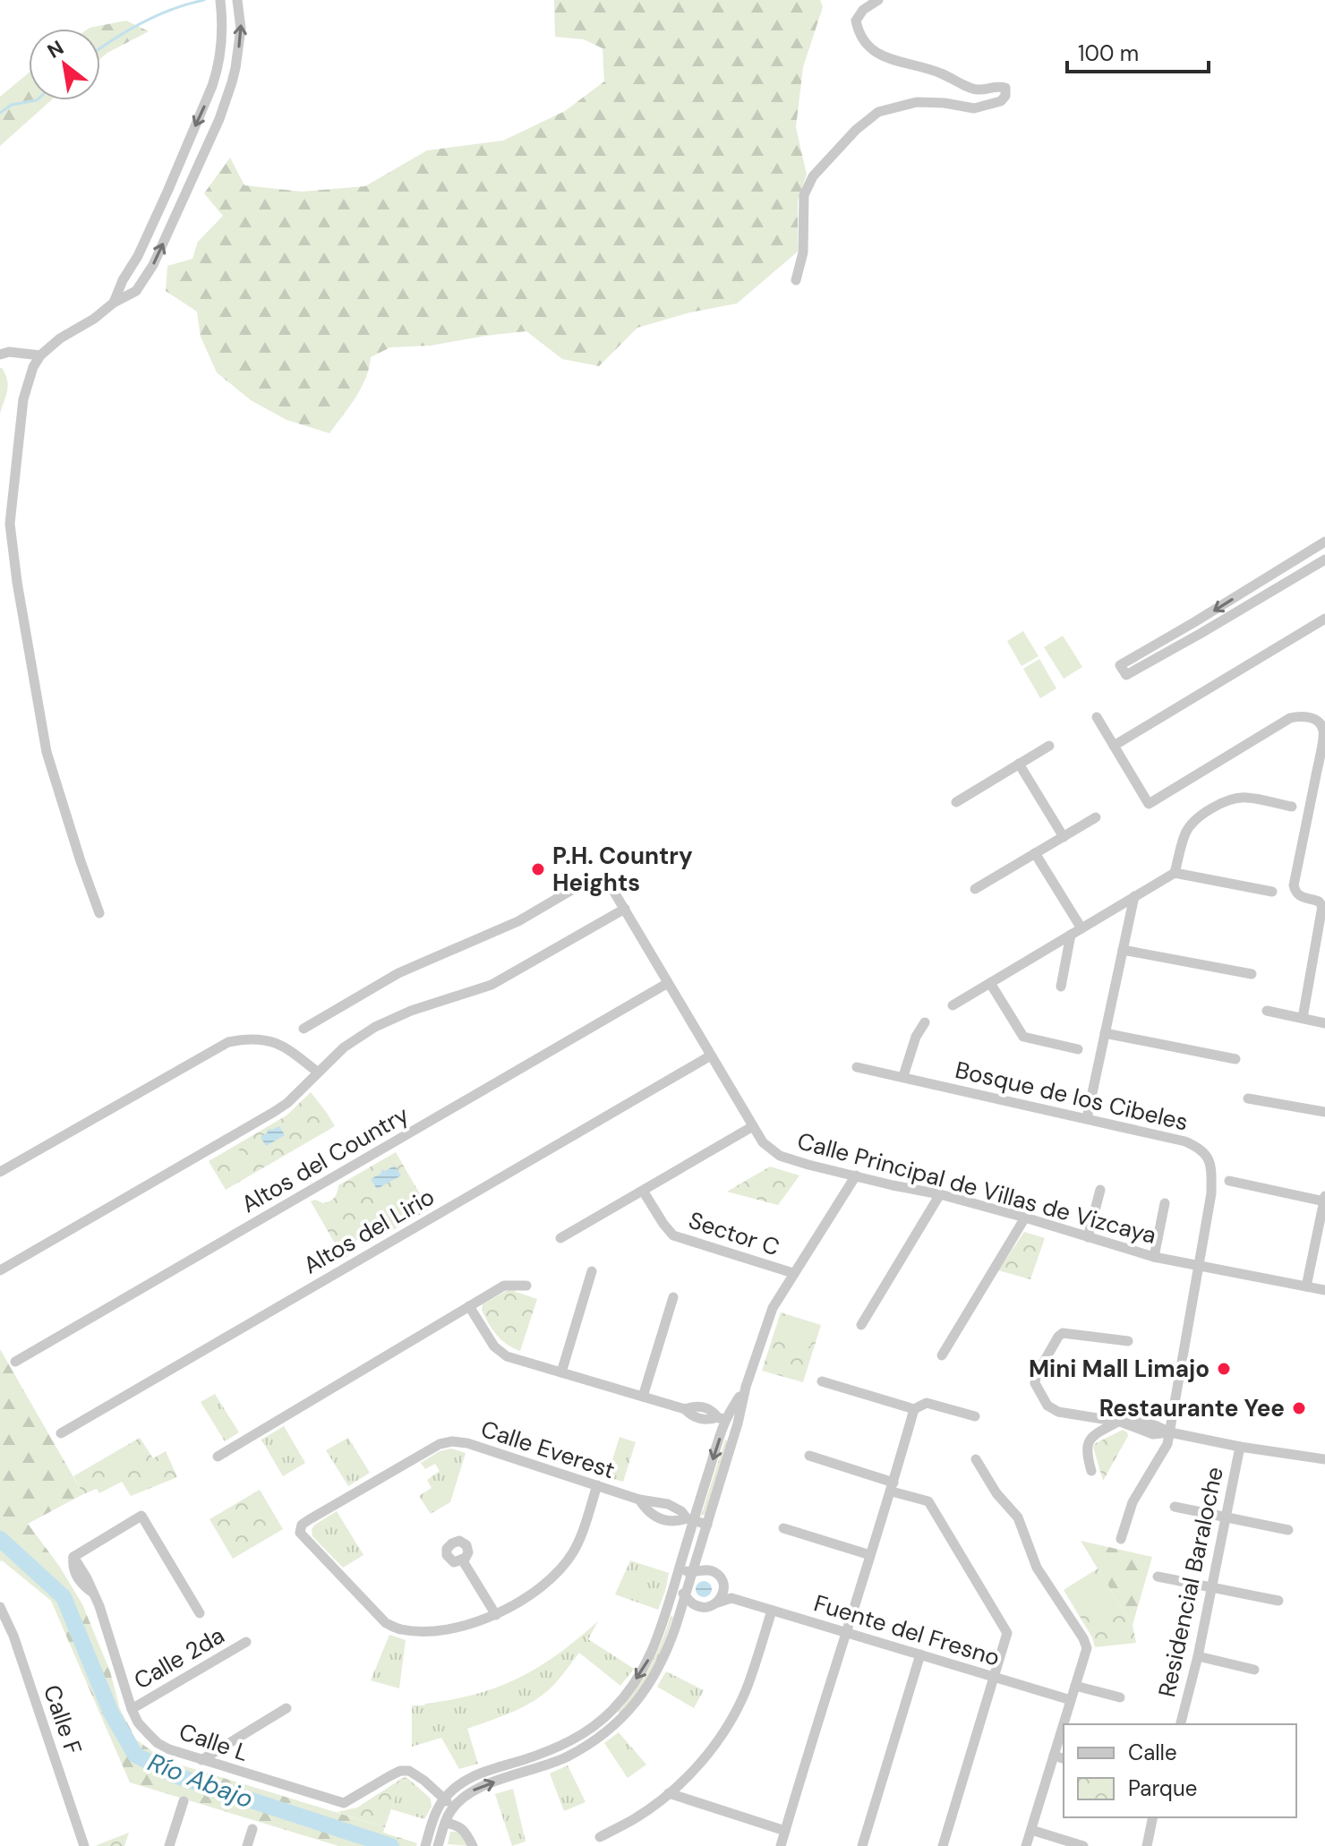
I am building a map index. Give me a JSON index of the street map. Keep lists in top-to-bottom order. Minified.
{"streets":{"street":["Bosque de los Cibeles","Altos del Country","Calle Principal de Villas de Vizcaya","Altos del Lirio","Sector C","Calle Everest","Residencial Baraloche","Fuente del Fresno","Calle 2da","Calle F","Calle L"]},"crossings":[["Bosque de los Cibeles","Calle Principal de Villas de Vizcaya"],["Altos del Country","Calle Principal de Villas de Vizcaya"],["Calle Principal de Villas de Vizcaya","Altos del Lirio"],["Calle 2da","Calle L"]],"water":["Río Abajo"],"places":["P.H. Country Heights","Mini Mall Limajo","Restaurante Yee"],"legend":["Calle","Parque"],"scale_bar":"100 m","north":"top left"}
